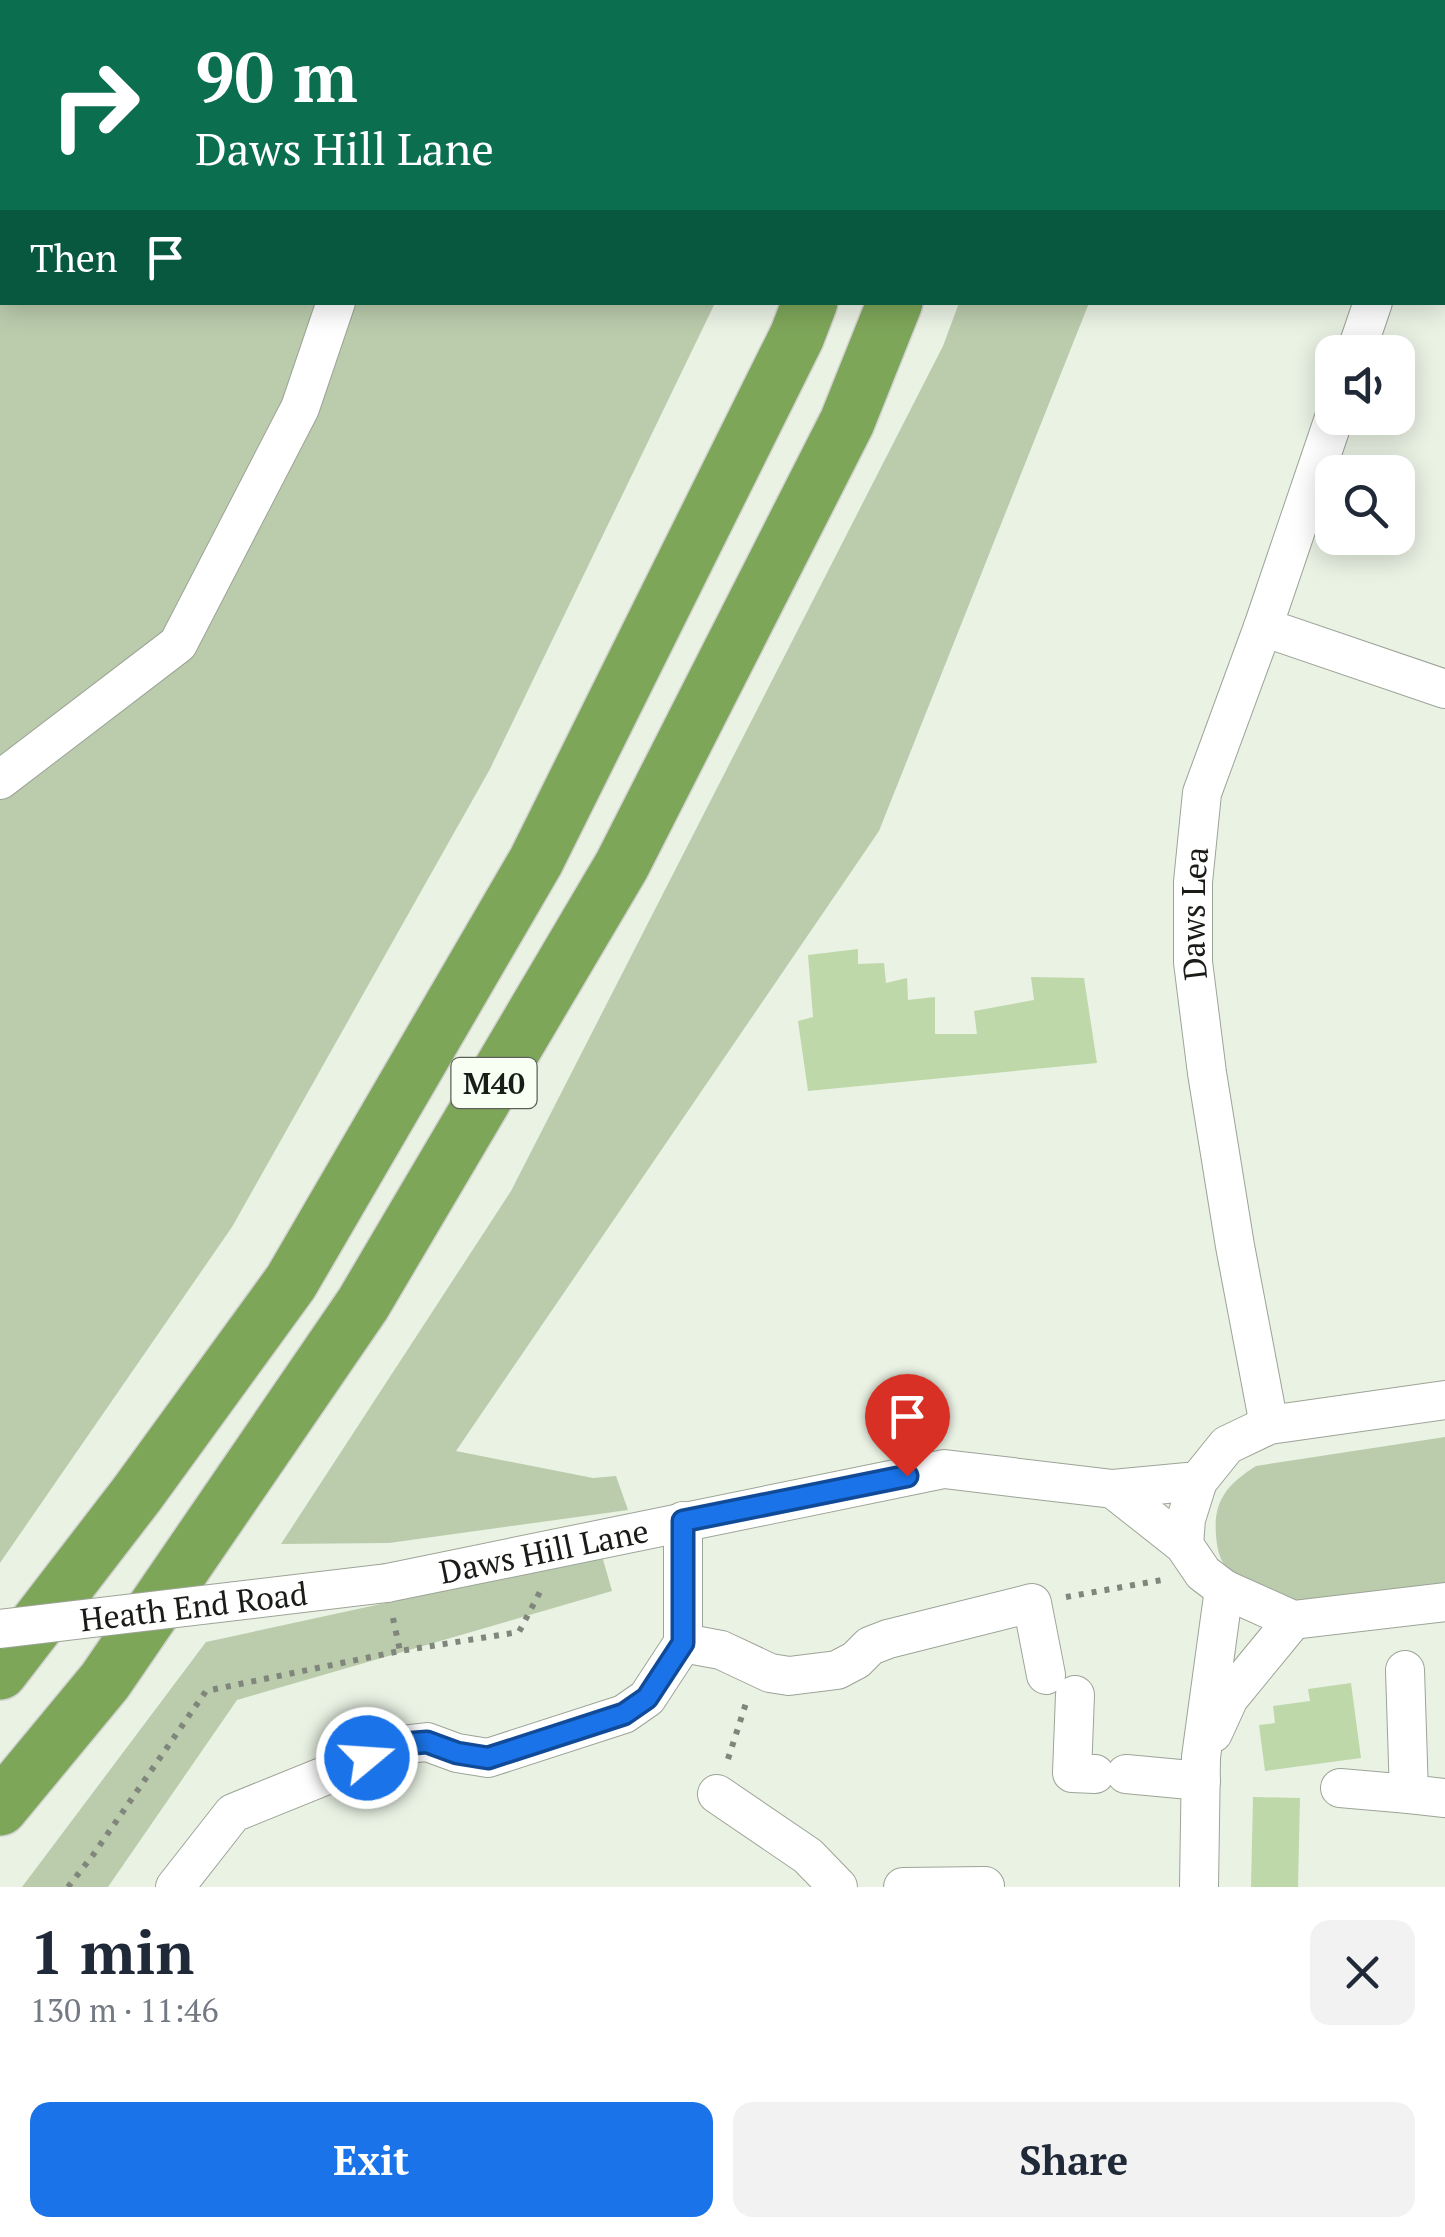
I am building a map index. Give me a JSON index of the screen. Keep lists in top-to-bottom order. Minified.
{"streets":{"highway":["M40"],"street":["Daws Lea","Daws Hill Lane","Heath End Road"]},"crossings":[["Daws Hill Lane","Heath End Road"]],"page":{"turn":["90 m","Daws Hill Lane"],"then":"Then","heading":["1 min","130 m · 11:46"],"buttons":["Exit","Share"]}}
